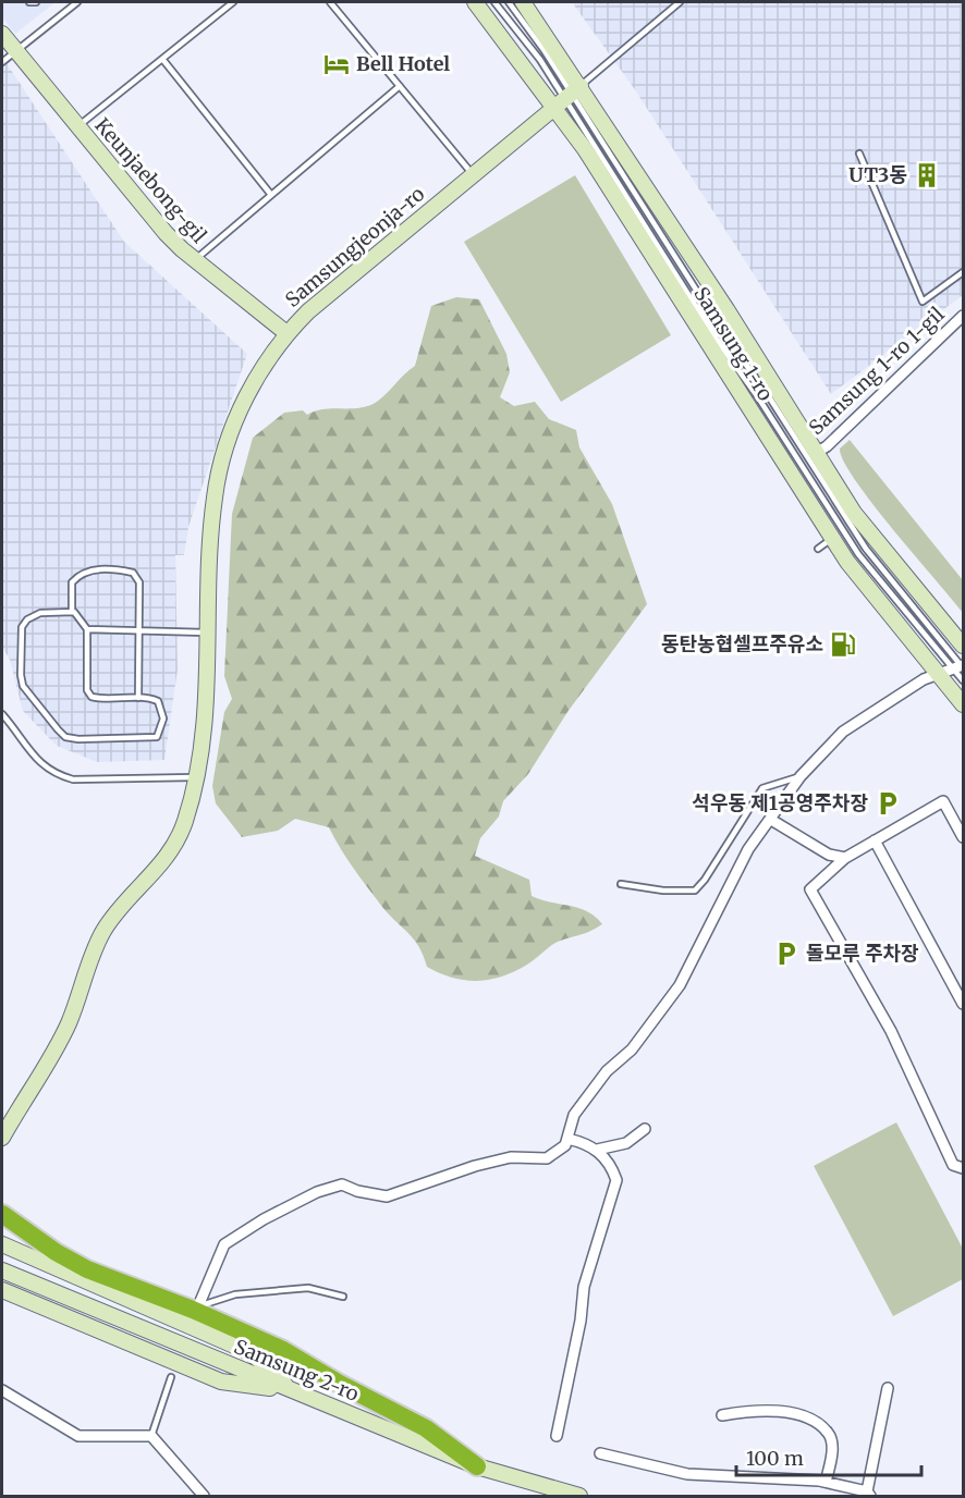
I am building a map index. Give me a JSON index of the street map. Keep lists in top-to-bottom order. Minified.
{"streets":{"street":["Keunjaebong-gil","Samsungjeonja-ro","Samsung 1-ro","Samsung 1-ro 1-gil","Samsung 2-ro"]},"crossings":[["Keunjaebong-gil","Samsungjeonja-ro"],["Samsungjeonja-ro","Samsung 1-ro"],["Samsung 1-ro","Samsung 1-ro 1-gil"]],"places":{"hotel":["Bell Hotel"],"building":["UT3동"],"fuel station":["동탄농협셀프주유소"],"parking":["석우동 제1공영주차장","돌모루 주차장"]},"scale_bar":"100 m"}
